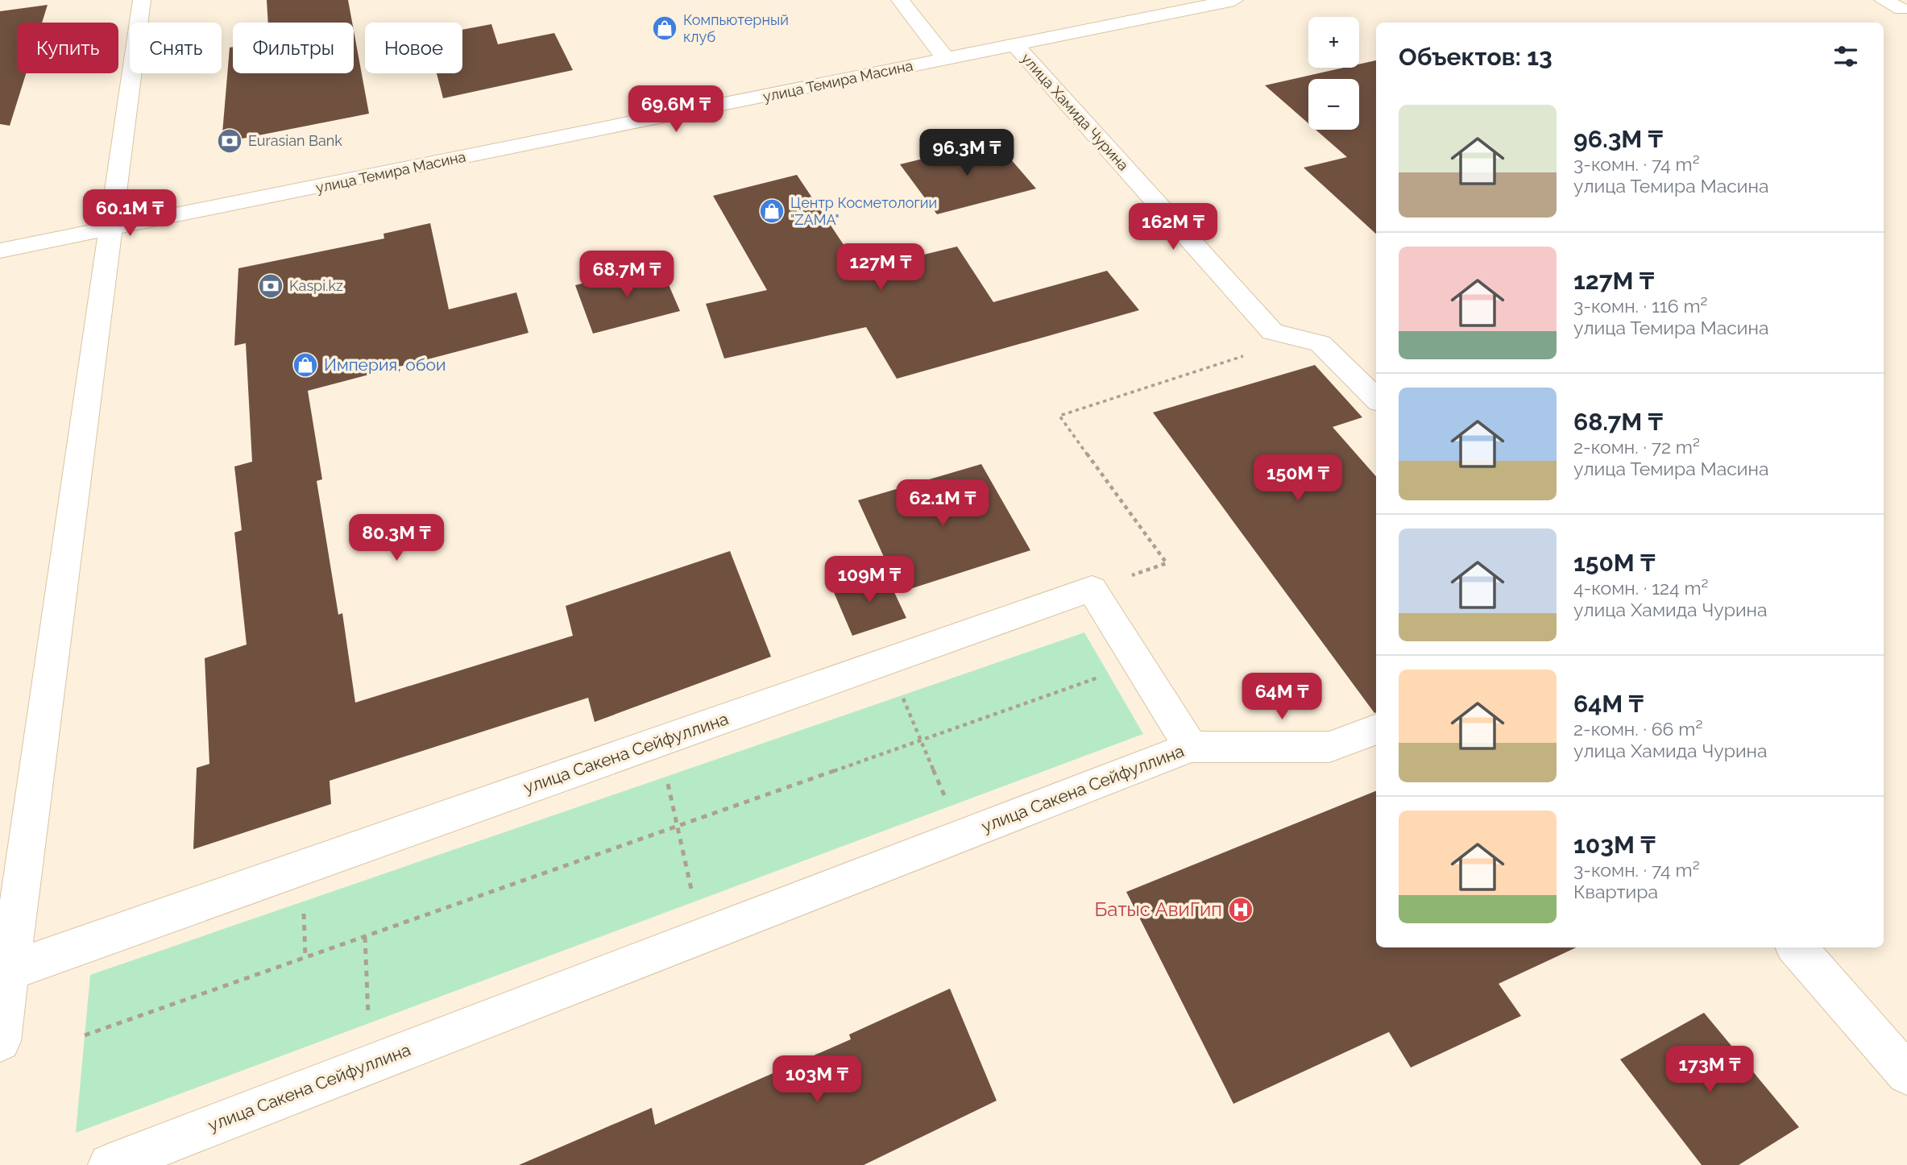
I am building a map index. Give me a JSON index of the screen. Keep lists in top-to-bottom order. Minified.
{"streets":{"street":["улица Темира Масина","улица Хамида Чурина","улица Сакена Сейфуллина"]},"crossings":[["улица Темира Масина","улица Хамида Чурина"]],"places":{"shop":["Компьютерный клуб","Центр Косметологии \"ZAMA\"","Империя, обои"],"bank":["Eurasian Bank","Kaspi.kz"],"hospital":["Батыс АвиГип"]},"page":{"map_buttons":["+","−"],"chip":["Купить","Снять","Фильтры","Новое"],"heading":"Объектов: 13","price":["69.6M ₸","96.3M ₸","60.1M ₸","162M ₸","127M ₸","68.7M ₸","150M ₸","62.1M ₸","80.3M ₸","109M ₸","64M ₸","173M ₸","103M ₸"],"list":[{"name":"96.3M ₸","note":"3-комн. · 74 m² · улица Темира Масина"},{"name":"127M ₸","note":"3-комн. · 116 m² · улица Темира Масина"},{"name":"68.7M ₸","note":"2-комн. · 72 m² · улица Темира Масина"},{"name":"150M ₸","note":"4-комн. · 124 m² · улица Хамида Чурина"},{"name":"64M ₸","note":"2-комн. · 66 m² · улица Хамида Чурина"},{"name":"103M ₸","note":"3-комн. · 74 m² · Квартира"}]}}
